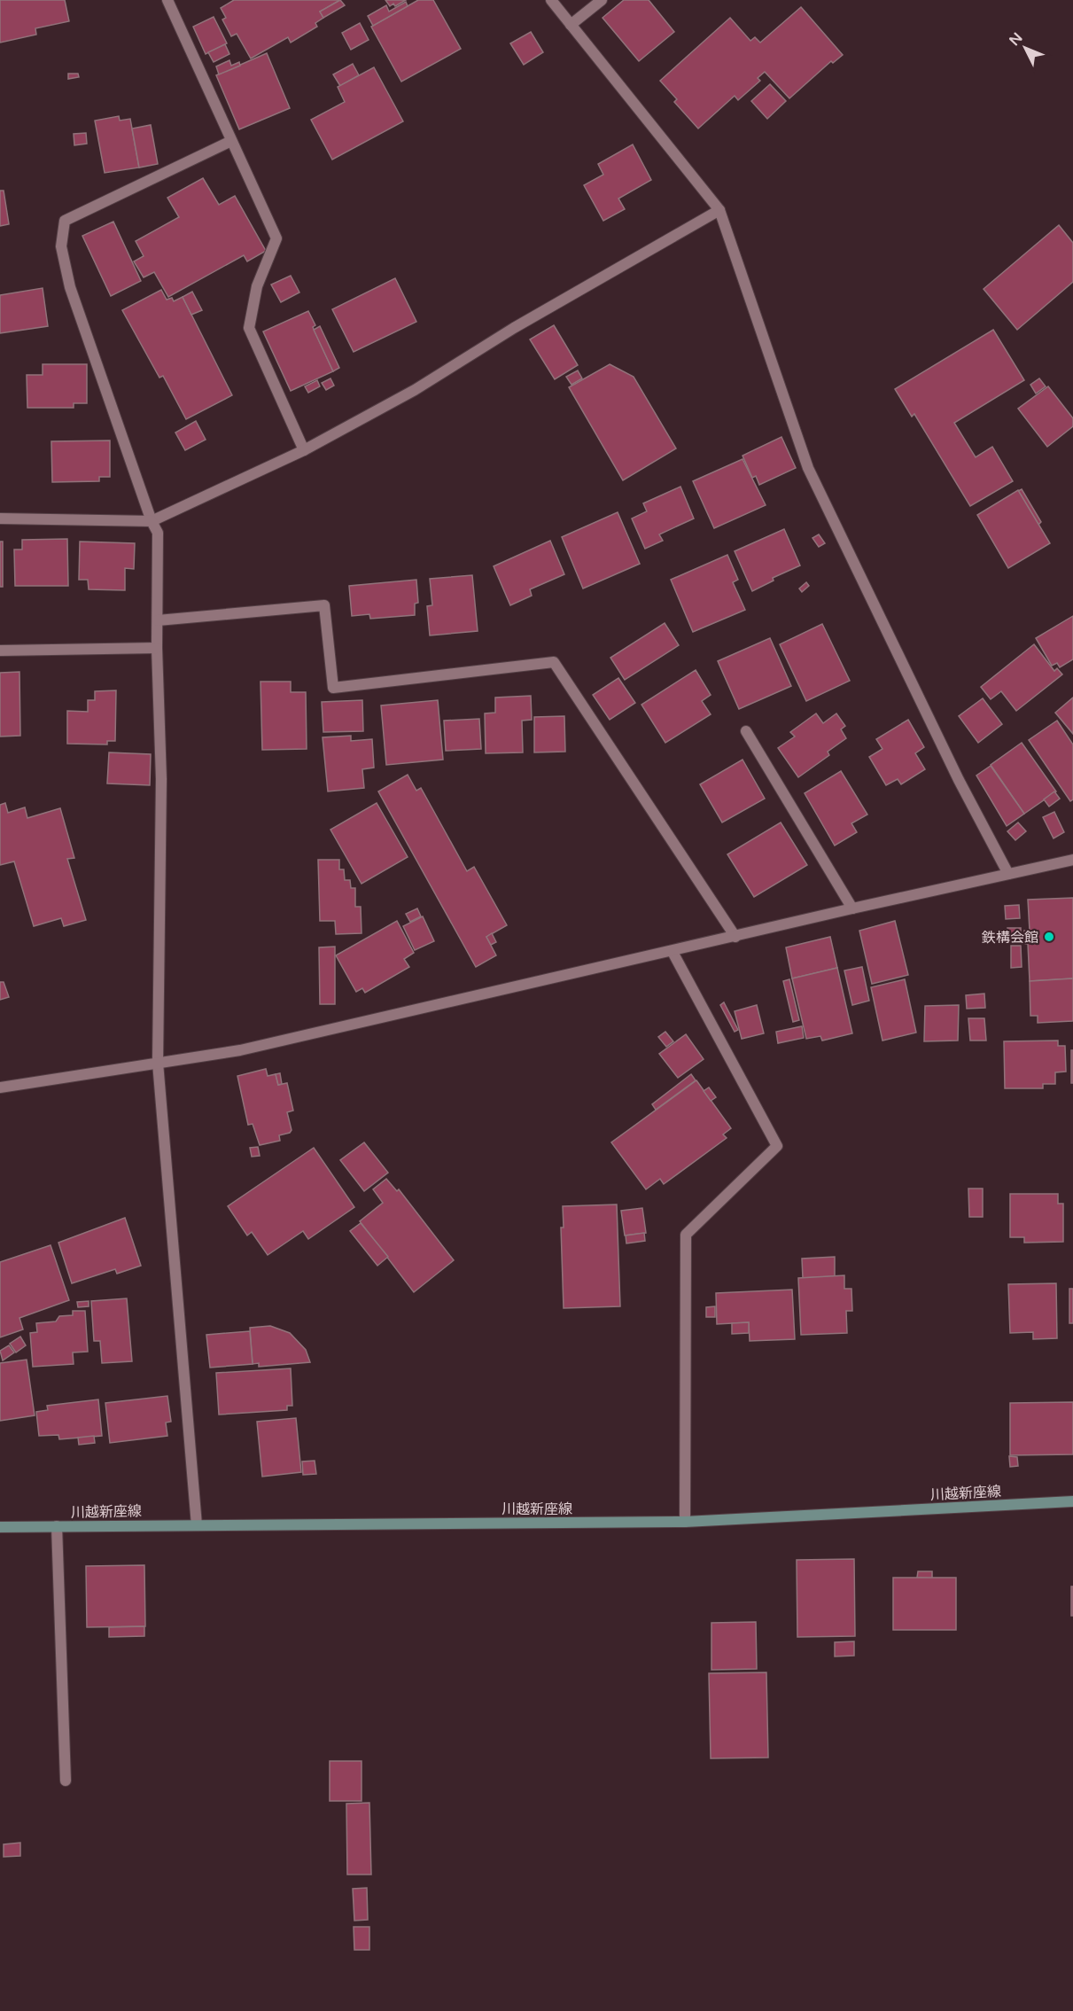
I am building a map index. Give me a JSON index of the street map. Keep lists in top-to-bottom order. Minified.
{"streets":{"main road":["川越新座線"]},"places":["鉄構会館"],"north":"top left"}
